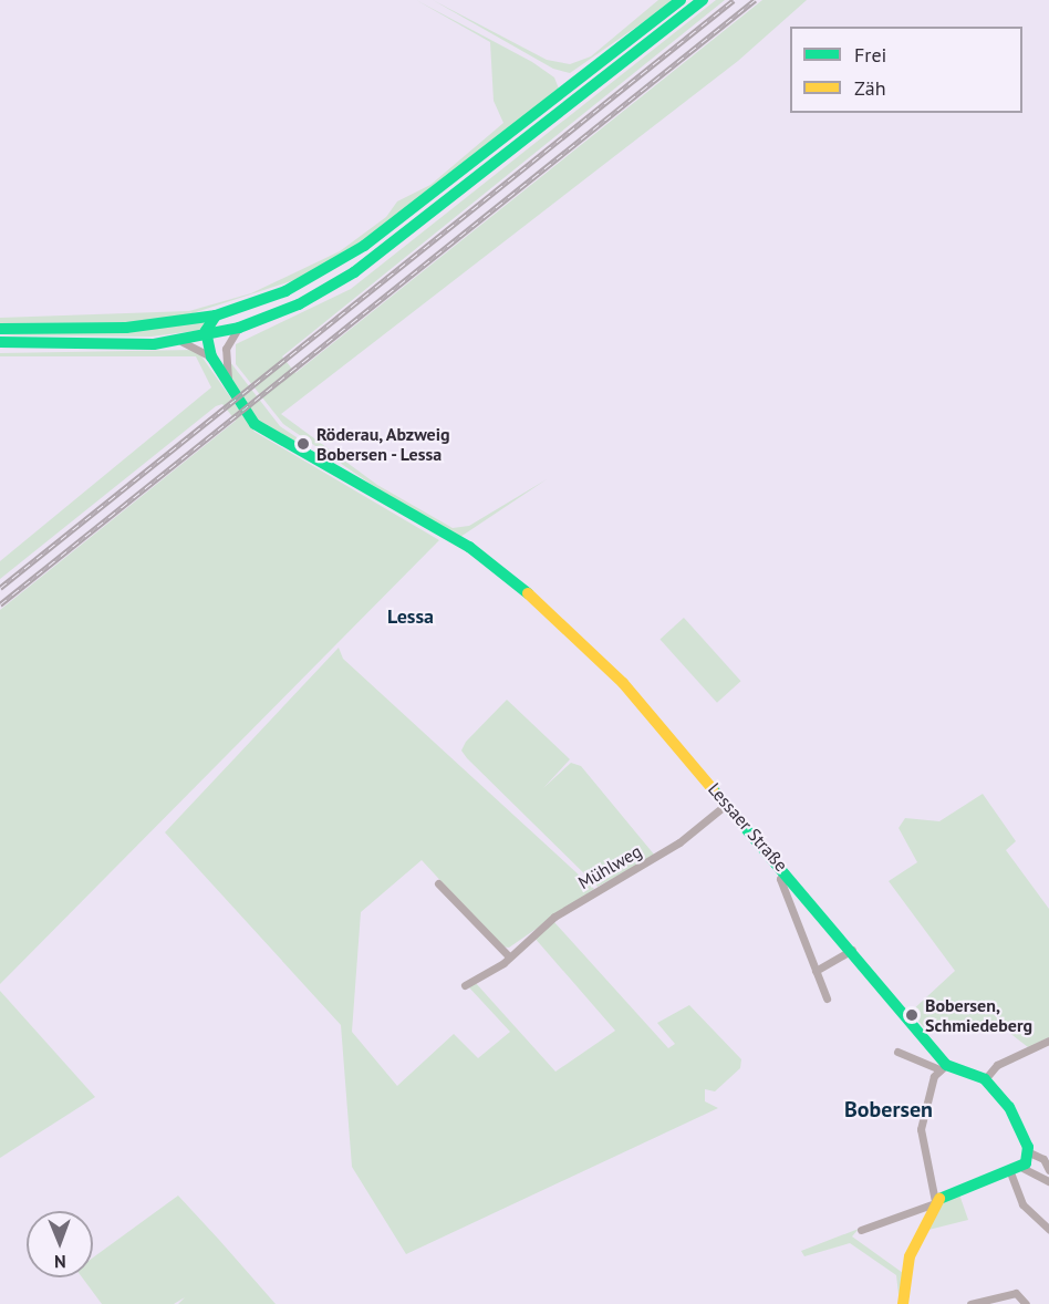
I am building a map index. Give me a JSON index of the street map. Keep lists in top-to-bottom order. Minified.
{"streets":{"main road":["Lessaer Straße"],"street":["Mühlweg"]},"crossings":[["Lessaer Straße","Mühlweg"]],"districts":["Lessa","Bobersen"],"places":["Röderau, Abzweig Bobersen - Lessa","Bobersen, Schmiedeberg"],"legend":["Frei","Zäh"],"north":"bottom"}
